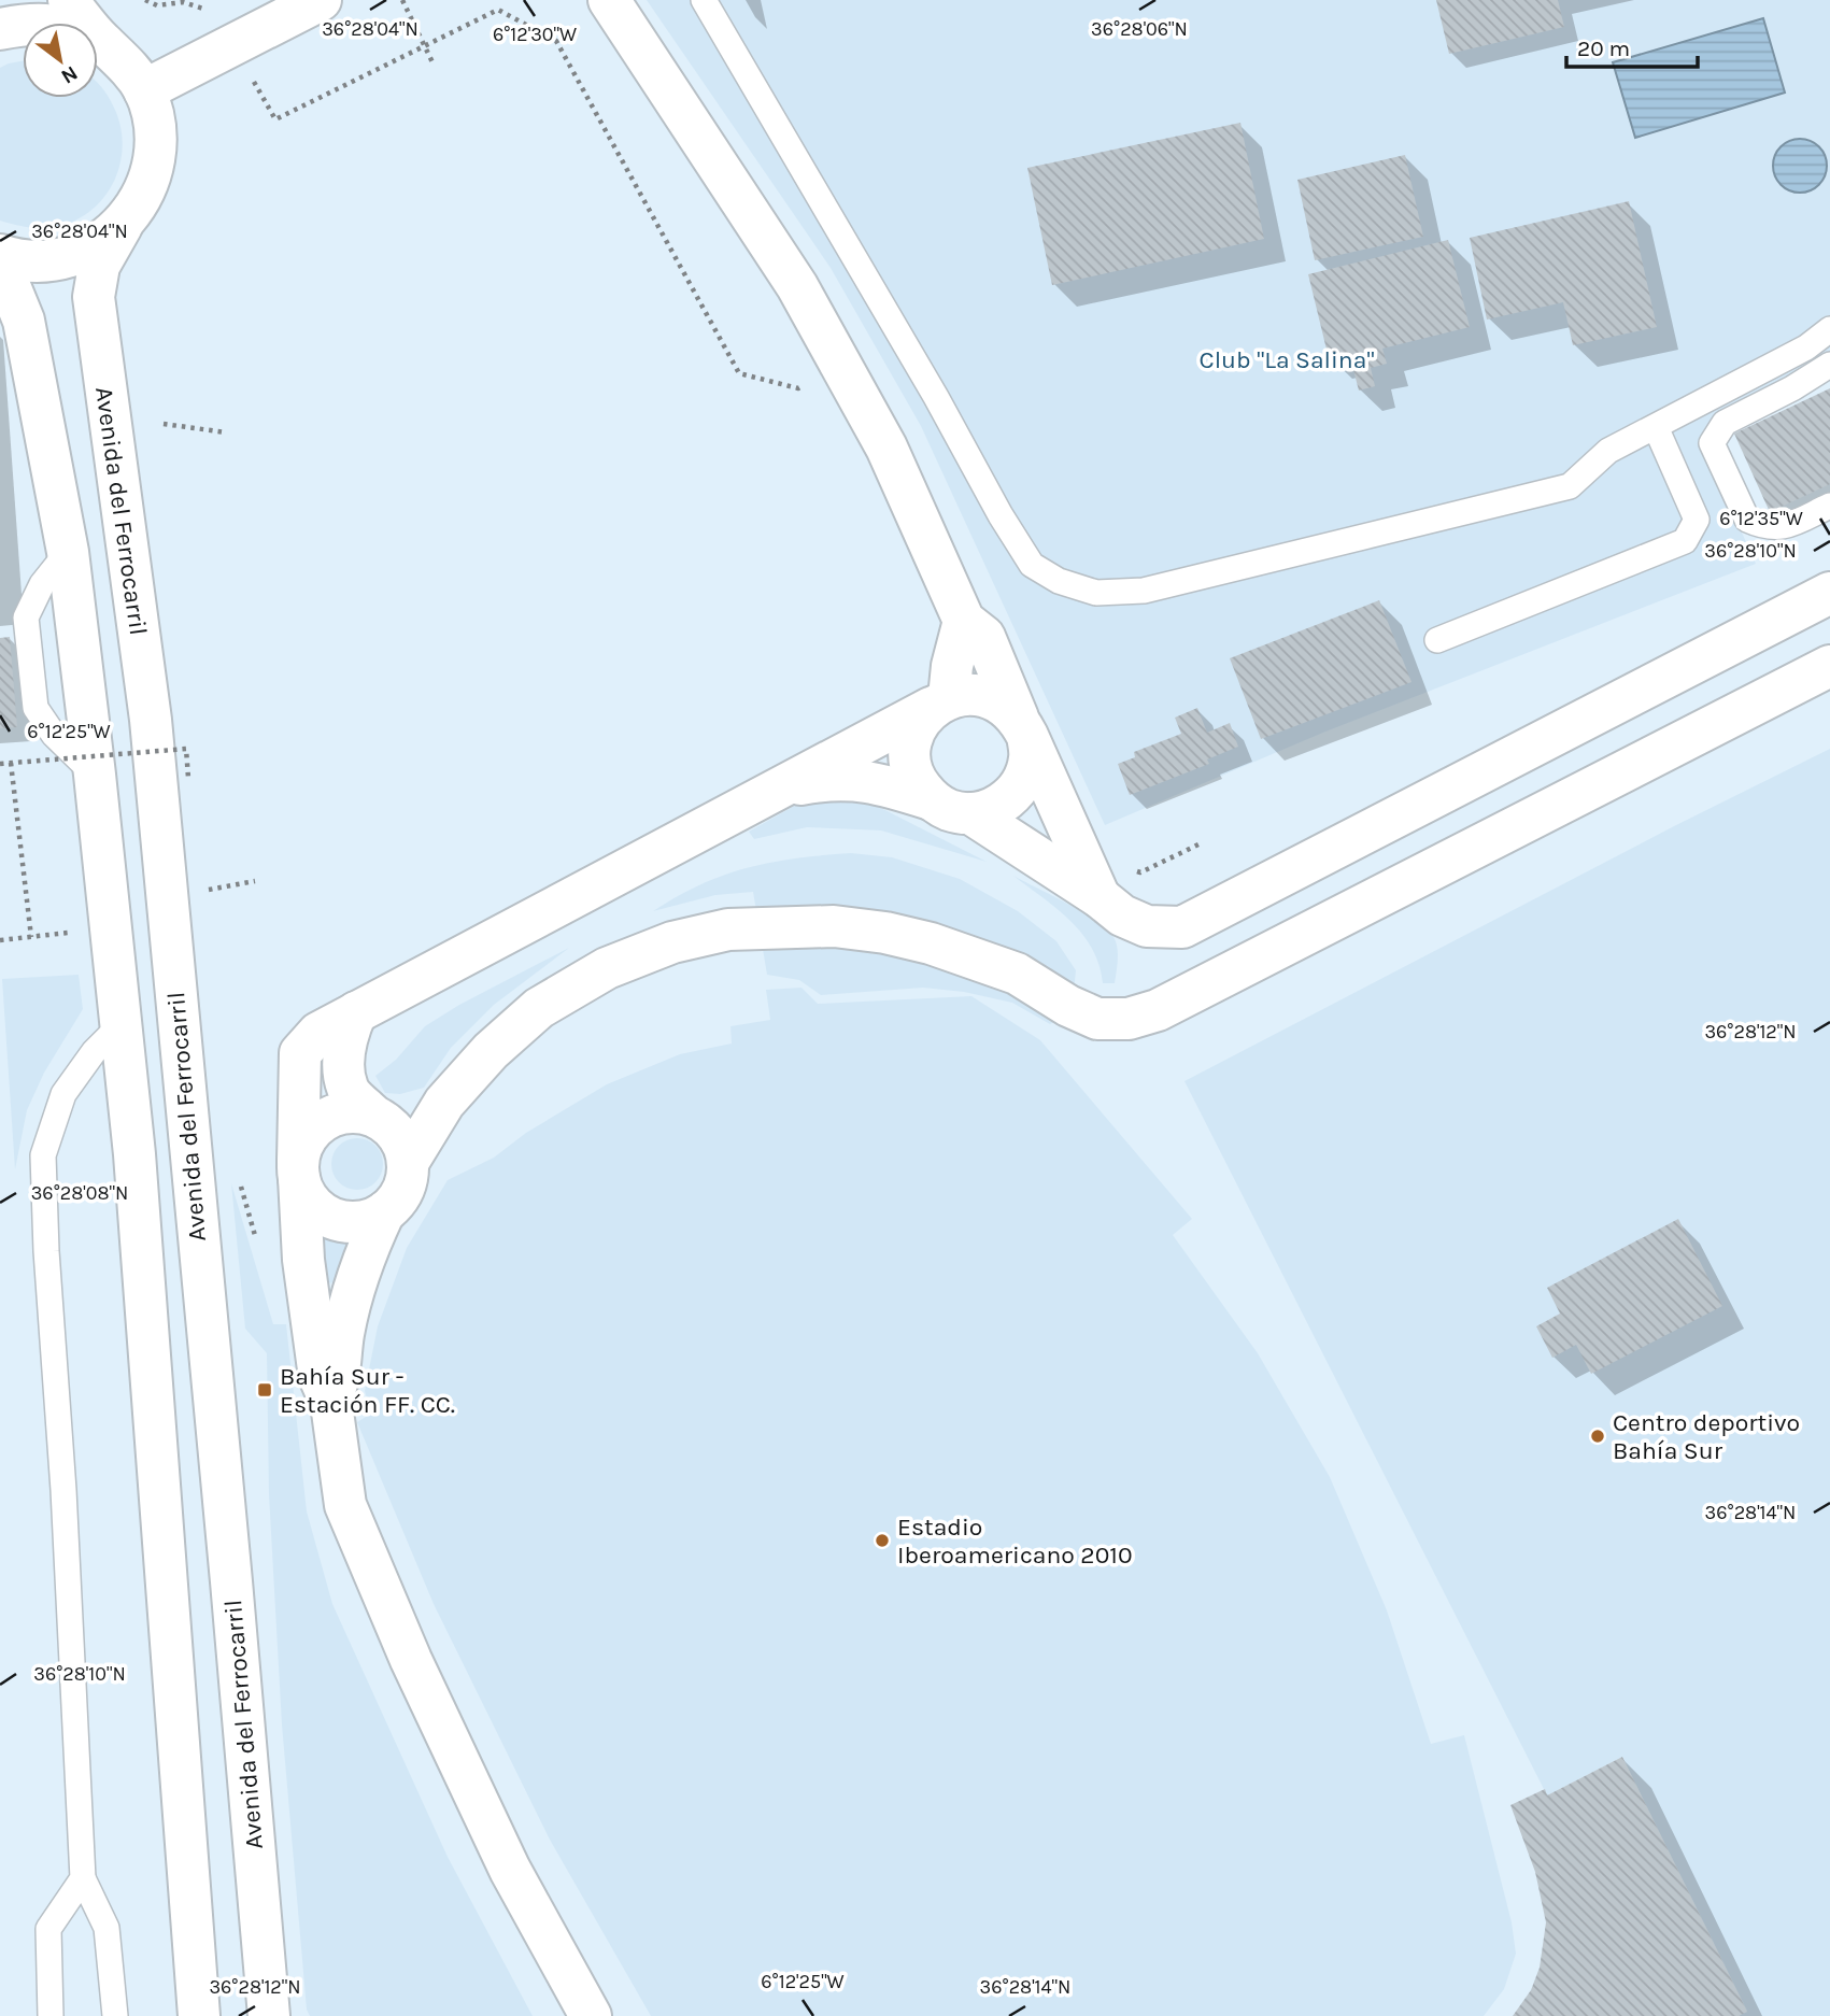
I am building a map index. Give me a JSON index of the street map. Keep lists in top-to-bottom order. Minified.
{"streets":{"street":["Avenida del Ferrocarril"]},"parks":["Club \"La Salina\""],"places":{"transit":["Bahía Sur - Estación FF. CC."],"other":["Centro deportivo Bahía Sur","Estadio Iberoamericano 2010"]},"scale_bar":"20 m","north":"bottom right","coordinates":["36°28'04\"N","36°28'06\"N","6°12'30\"W","6°12'35\"W","36°28'10\"N","6°12'25\"W","36°28'12\"N","36°28'08\"N","36°28'14\"N"]}
